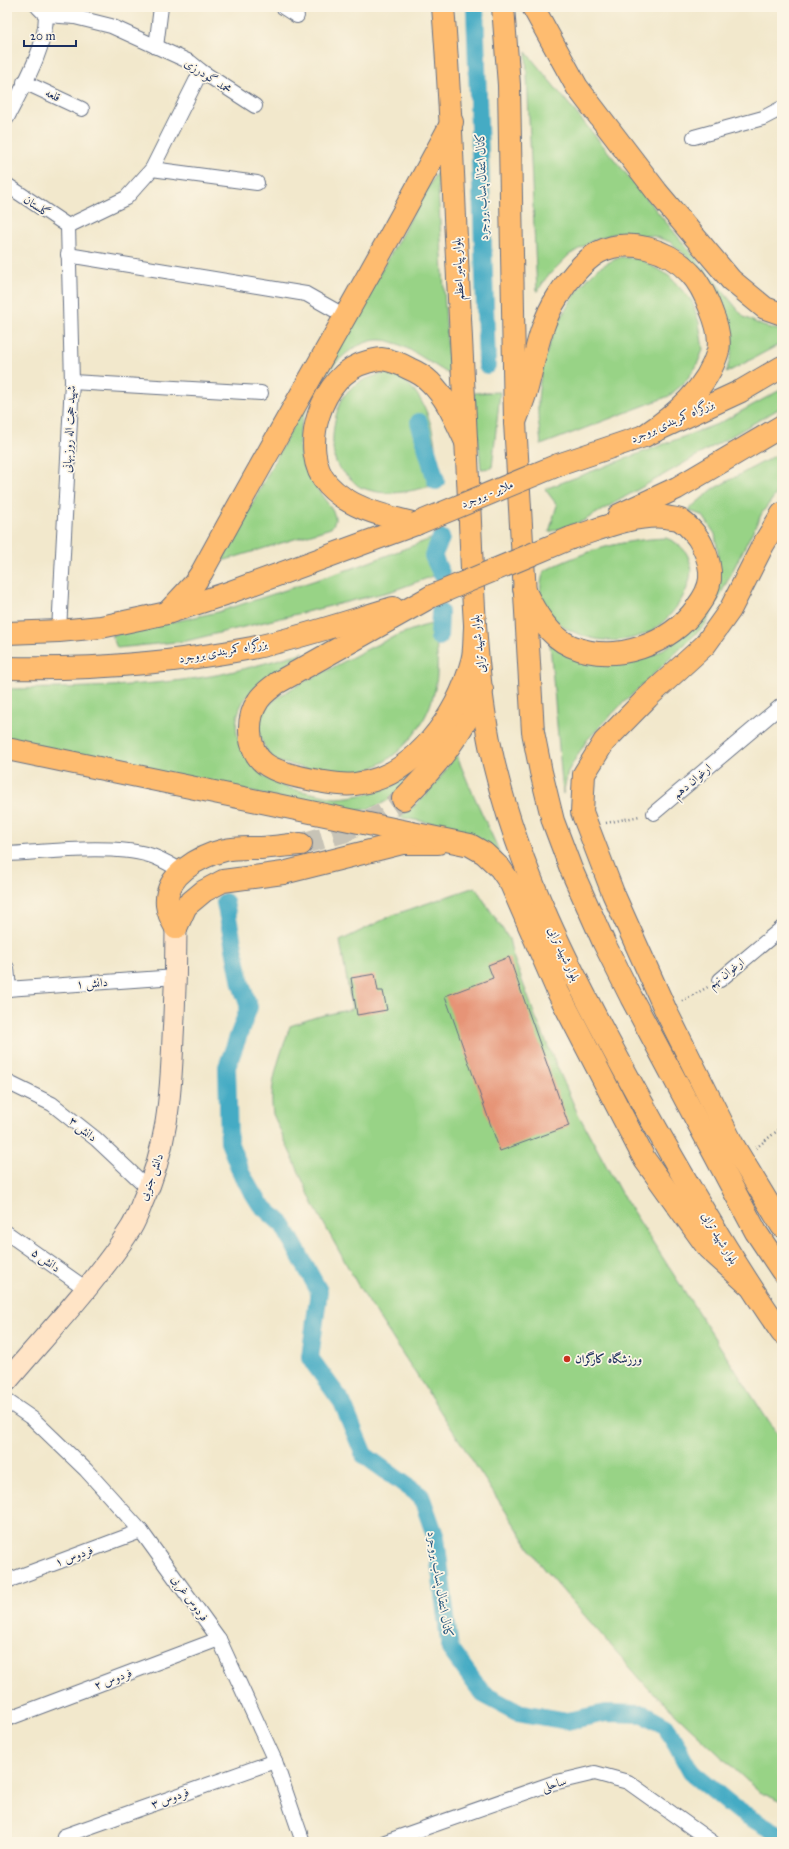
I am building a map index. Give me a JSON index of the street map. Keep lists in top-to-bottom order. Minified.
{"streets":{"main road":["بلوار پیامبر اعظم","بزرگراه کمربندی بروجرد","ملایر - بروجرد","بلوار شهید ترابی"],"street":["محمد گودرزی","قلعه","گلستان","شهید حجت اله روزبهانی","ارغوان دهم","ارغوان نهم","دانش ۱","دانش ۳","دانش جنوبی","دانش ۵","فردوس ۱","فردوس غربی","فردوس ۲","ساحلی","فردوس ۳"]},"crossings":[["گلستان","شهید حجت اله روزبهانی"],["بلوار پیامبر اعظم","بلوار شهید ترابی"],["بزرگراه کمربندی بروجرد","ملایر - بروجرد"],["دانش ۱","دانش جنوبی"],["دانش ۳","دانش جنوبی"],["دانش جنوبی","دانش ۵"],["فردوس ۱","فردوس غربی"],["فردوس غربی","فردوس ۲"],["فردوس غربی","فردوس ۳"]],"water":["کانال انتقال پساب بروجرد"],"places":["ورزشگاه کارگران"],"scale_bar":"20 m"}
